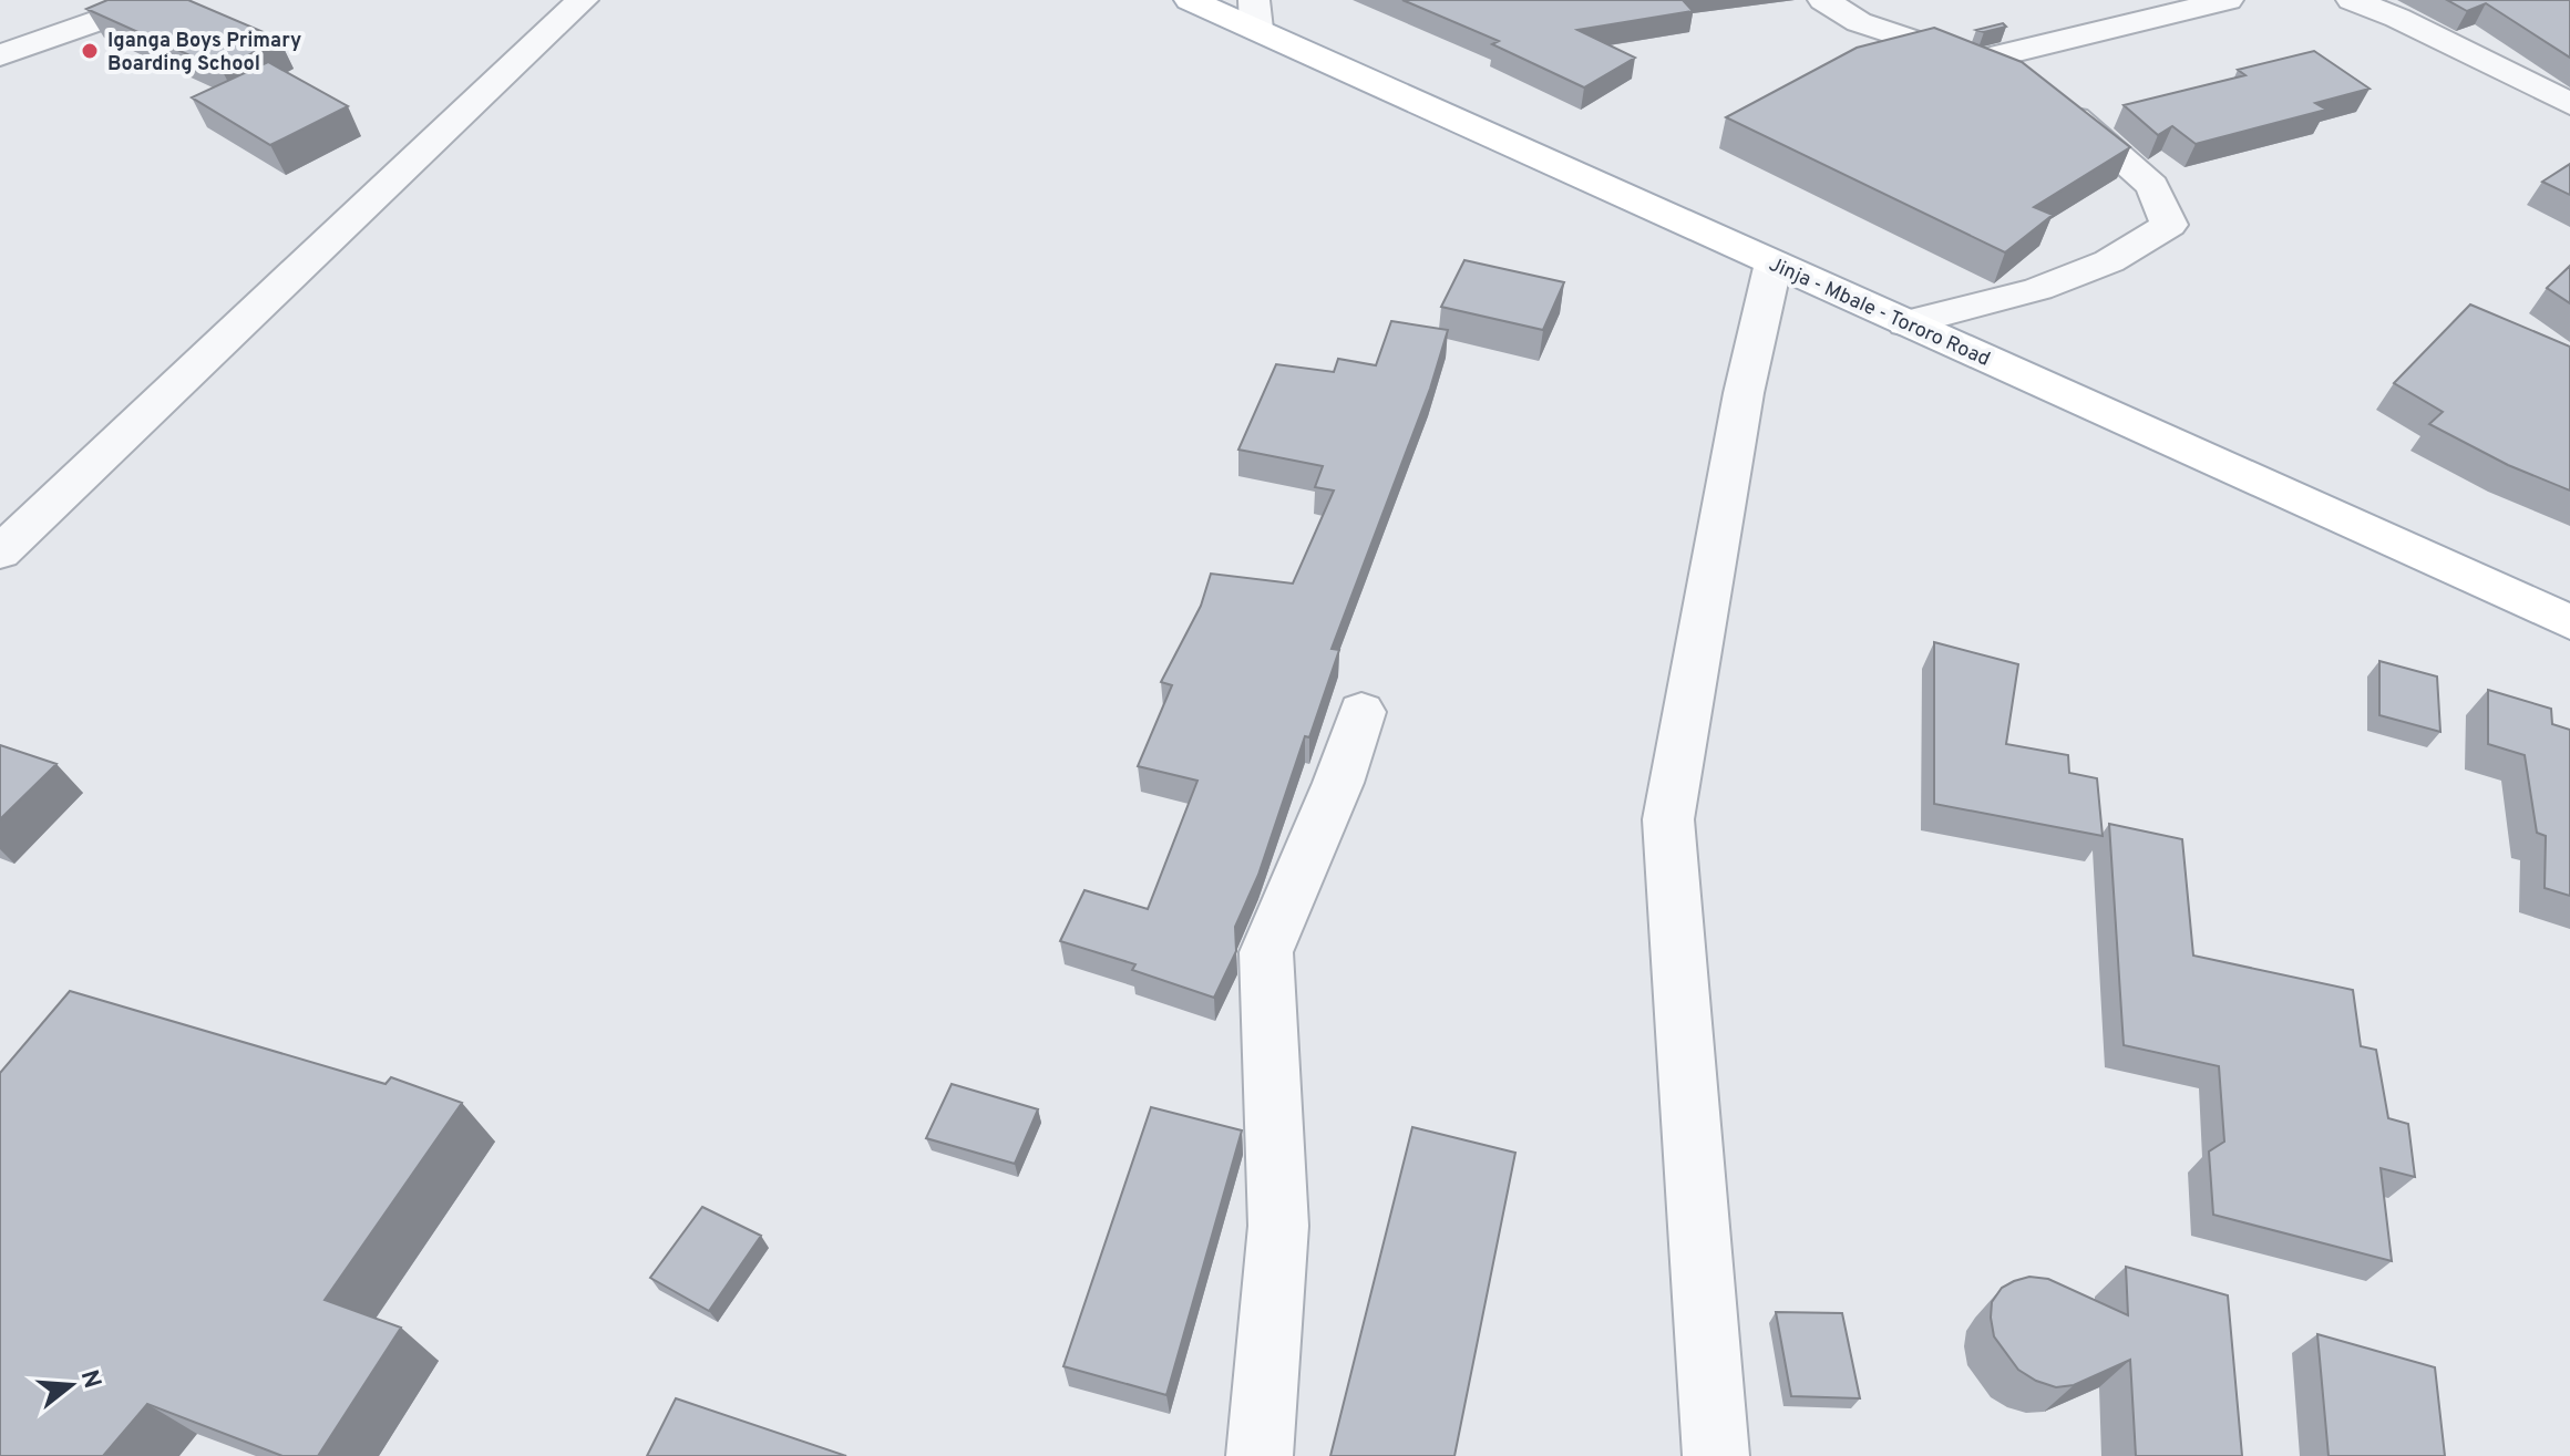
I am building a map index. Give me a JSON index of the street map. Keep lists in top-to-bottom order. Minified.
{"streets":{"main road":["Jinja - Mbale - Tororo Road"]},"places":["Iganga Boys Primary Boarding School"],"north":"right"}
